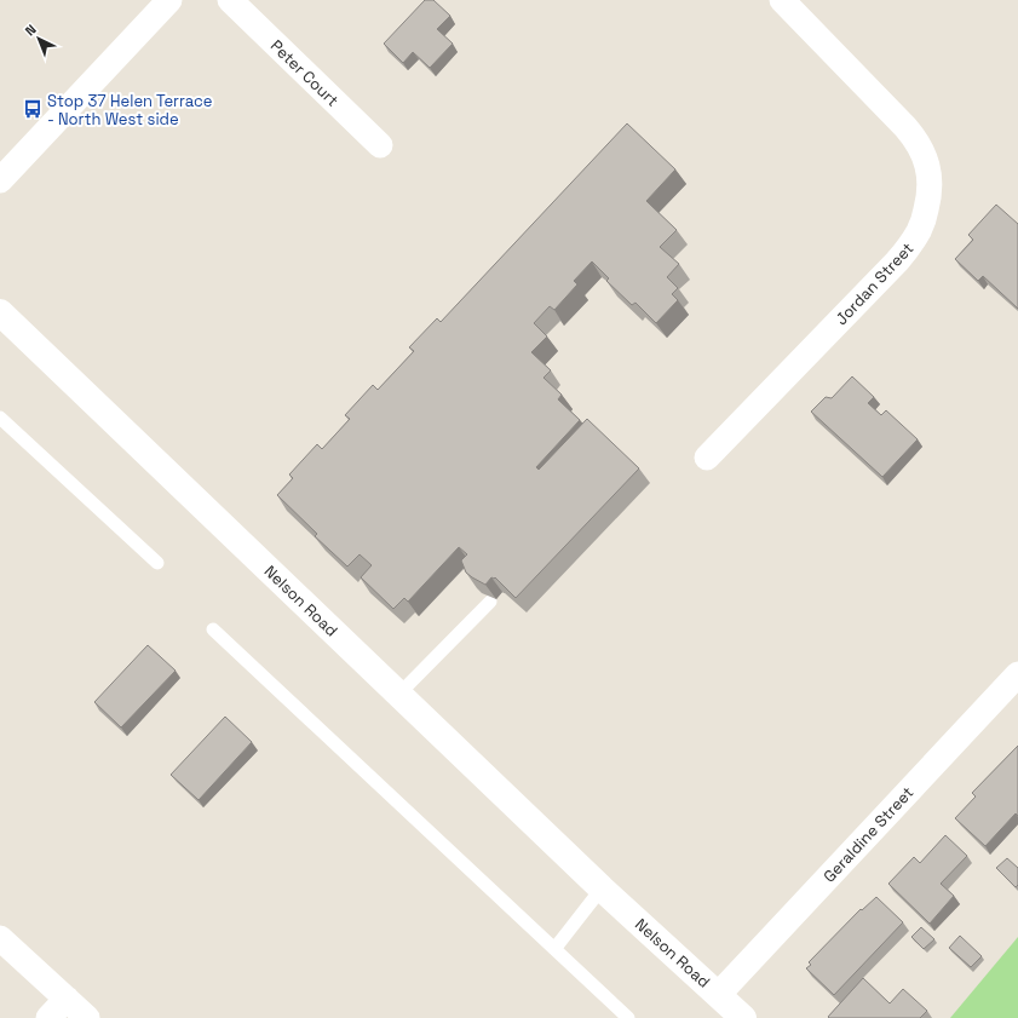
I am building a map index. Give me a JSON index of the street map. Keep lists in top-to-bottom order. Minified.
{"streets":{"main road":["Nelson Road"],"street":["Peter Court","Jordan Street","Geraldine Street"]},"crossings":[["Nelson Road","Geraldine Street"]],"places":{"bus stop":["Stop 37 Helen Terrace - North West side"]},"north":"top left"}
